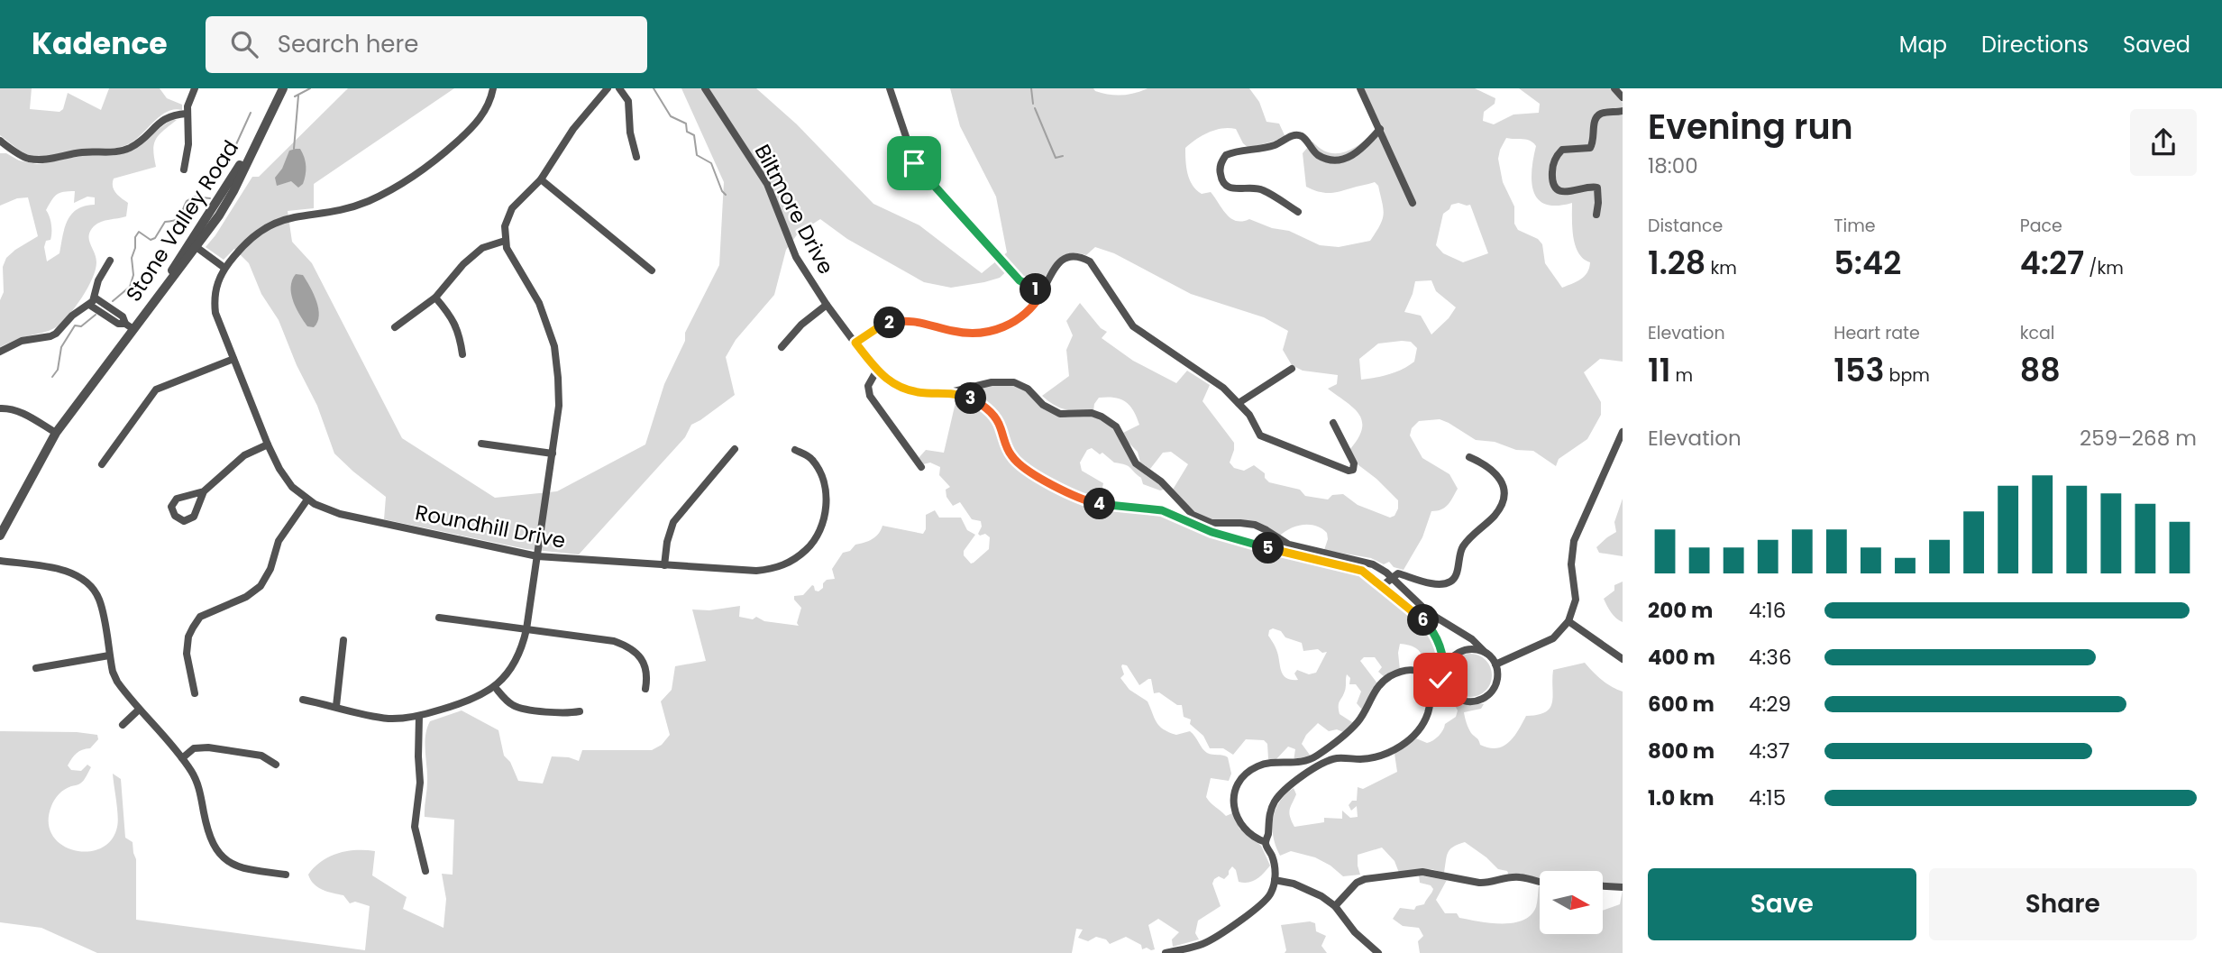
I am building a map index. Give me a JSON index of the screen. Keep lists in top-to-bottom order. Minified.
{"streets":{"street":["Biltmore Drive","Stone Valley Road","Roundhill Drive"]},"north":"right","page":{"header":"Kadence","search":"Search here","nav":["Map","Directions","Saved"],"heading":["Evening run","18:00"],"stats":[["Distance","1.28 km"],["Time","5:42"],["Pace","4:27 /km"],["Elevation","11 m"],["Heart rate","153 bpm"],["kcal","88"]],"pins":["1","2","3","4","5","6"],"chart":["Elevation","259–268 m"],"list":[{"name":"200 m","note":"4:16"},{"name":"400 m","note":"4:36"},{"name":"600 m","note":"4:29"},{"name":"800 m","note":"4:37"},{"name":"1.0 km","note":"4:15"}],"buttons":["Save","Share"]}}
